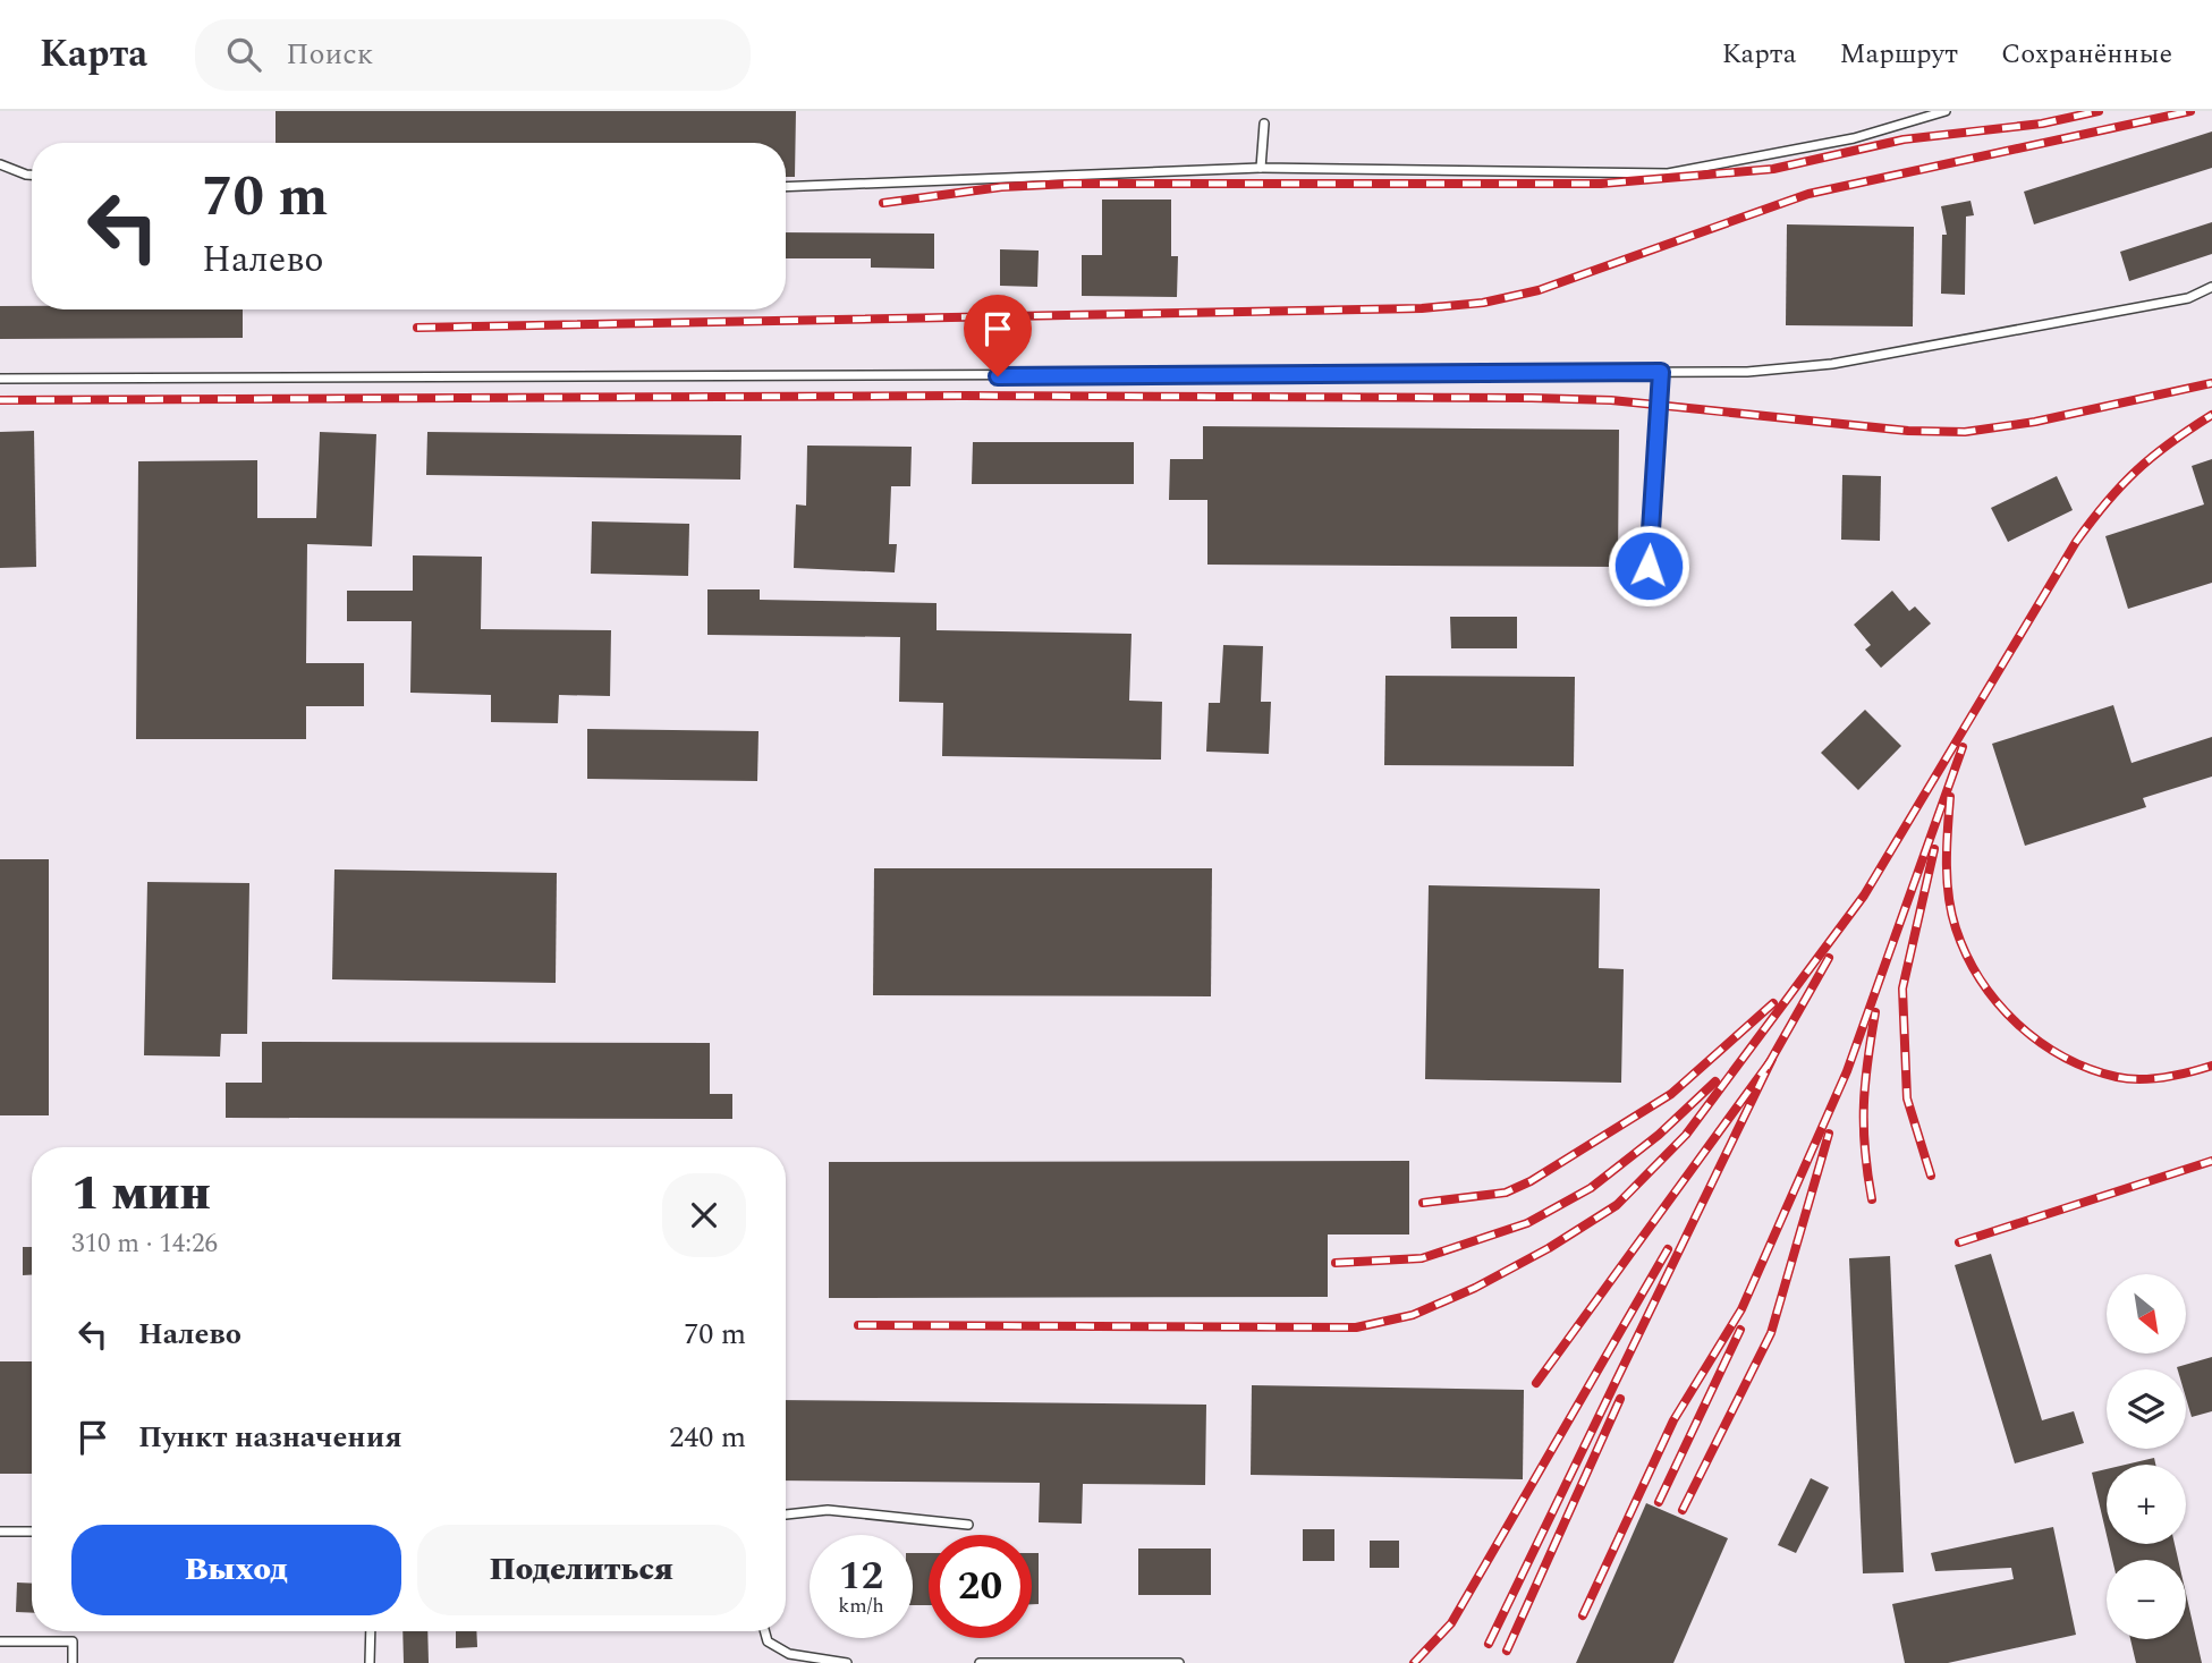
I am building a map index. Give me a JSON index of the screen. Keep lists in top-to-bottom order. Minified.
{"north":"bottom right","page":{"header":"Карта","search":"Поиск","nav":["Карта","Маршрут","Сохранённые"],"turn":["70 m","Налево"],"heading":["1 мин","310 m · 14:26"],"map_buttons":["+","−"],"list":[{"name":"Налево","value":"70 m"},{"name":"Пункт назначения","value":"240 m"}],"buttons":["Выход","Поделиться"],"speed":"12 km/h","limit":"20"}}
